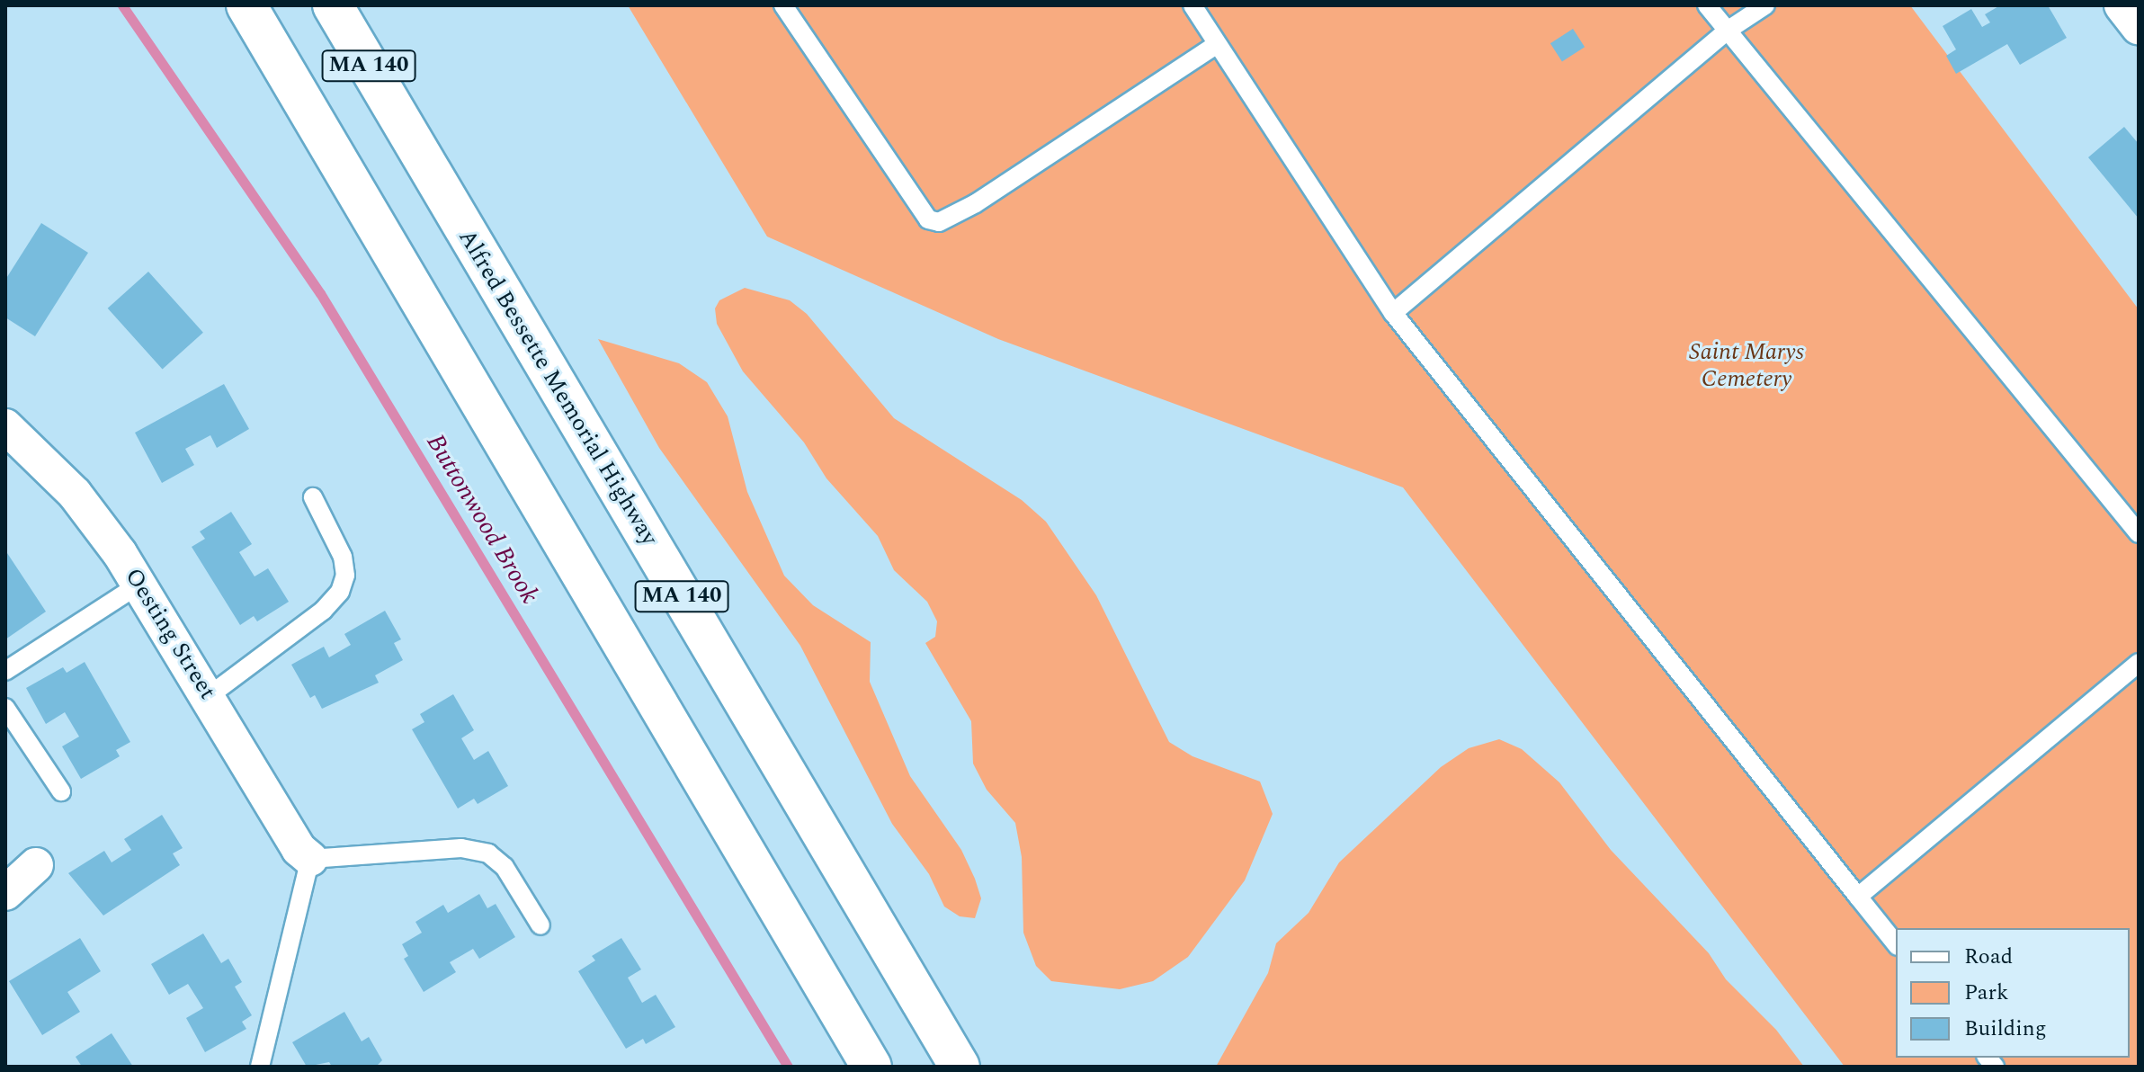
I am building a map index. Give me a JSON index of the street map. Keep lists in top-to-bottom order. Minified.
{"streets":{"highway":["MA 140","Alfred Bessette Memorial Highway"],"street":["Oesting Street"]},"water":["Buttonwood Brook"],"parks":["Saint Marys Cemetery"],"legend":["Road","Park","Building"]}
